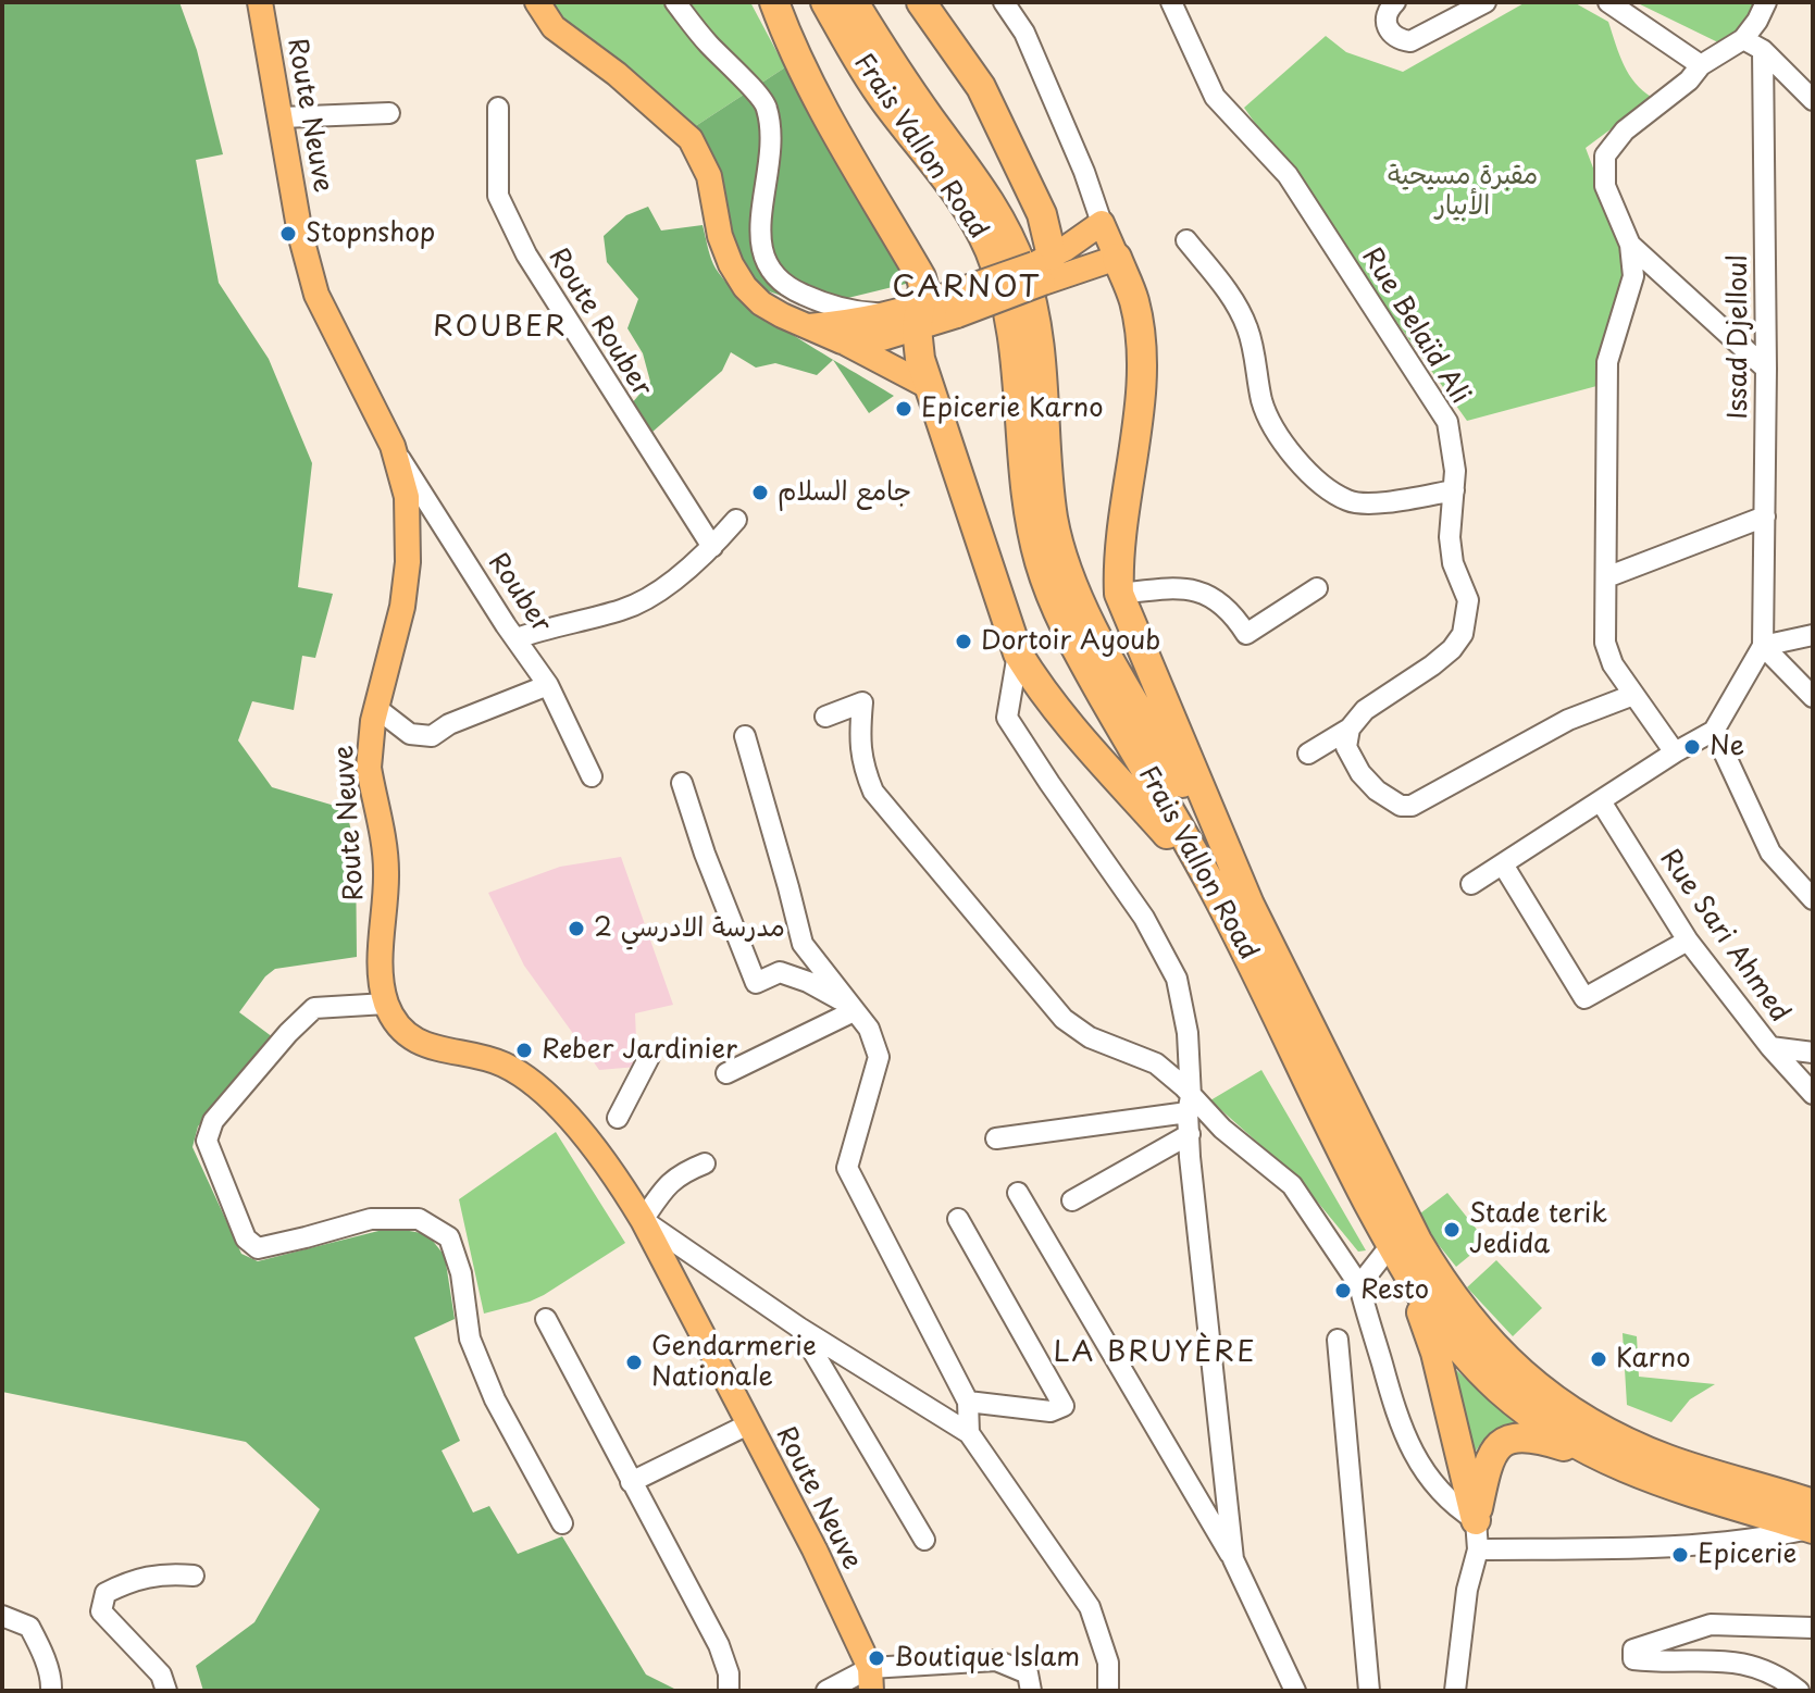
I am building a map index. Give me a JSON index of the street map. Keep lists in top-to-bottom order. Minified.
{"streets":{"highway":["Frais Vallon Road"],"main road":["Route Neuve"],"street":["Route Rouber","Rue Belaïd Ali","Issad Djelloul","Rouber","Rue Sari Ahmed"]},"crossings":[["Route Neuve","Rouber"]],"districts":["CARNOT","ROUBER","LA BRUYÈRE"],"parks":["مقبرة مسيحية الأبيار"],"places":["Stopnshop","Epicerie Karno","جامع السلام","Dortoir Ayoub","Ne","مدرسة الادرسي 2","Reber Jardinier","Stade terik Jedida","Resto","Karno","Gendarmerie Nationale","Epicerie","Boutique Islam"]}
